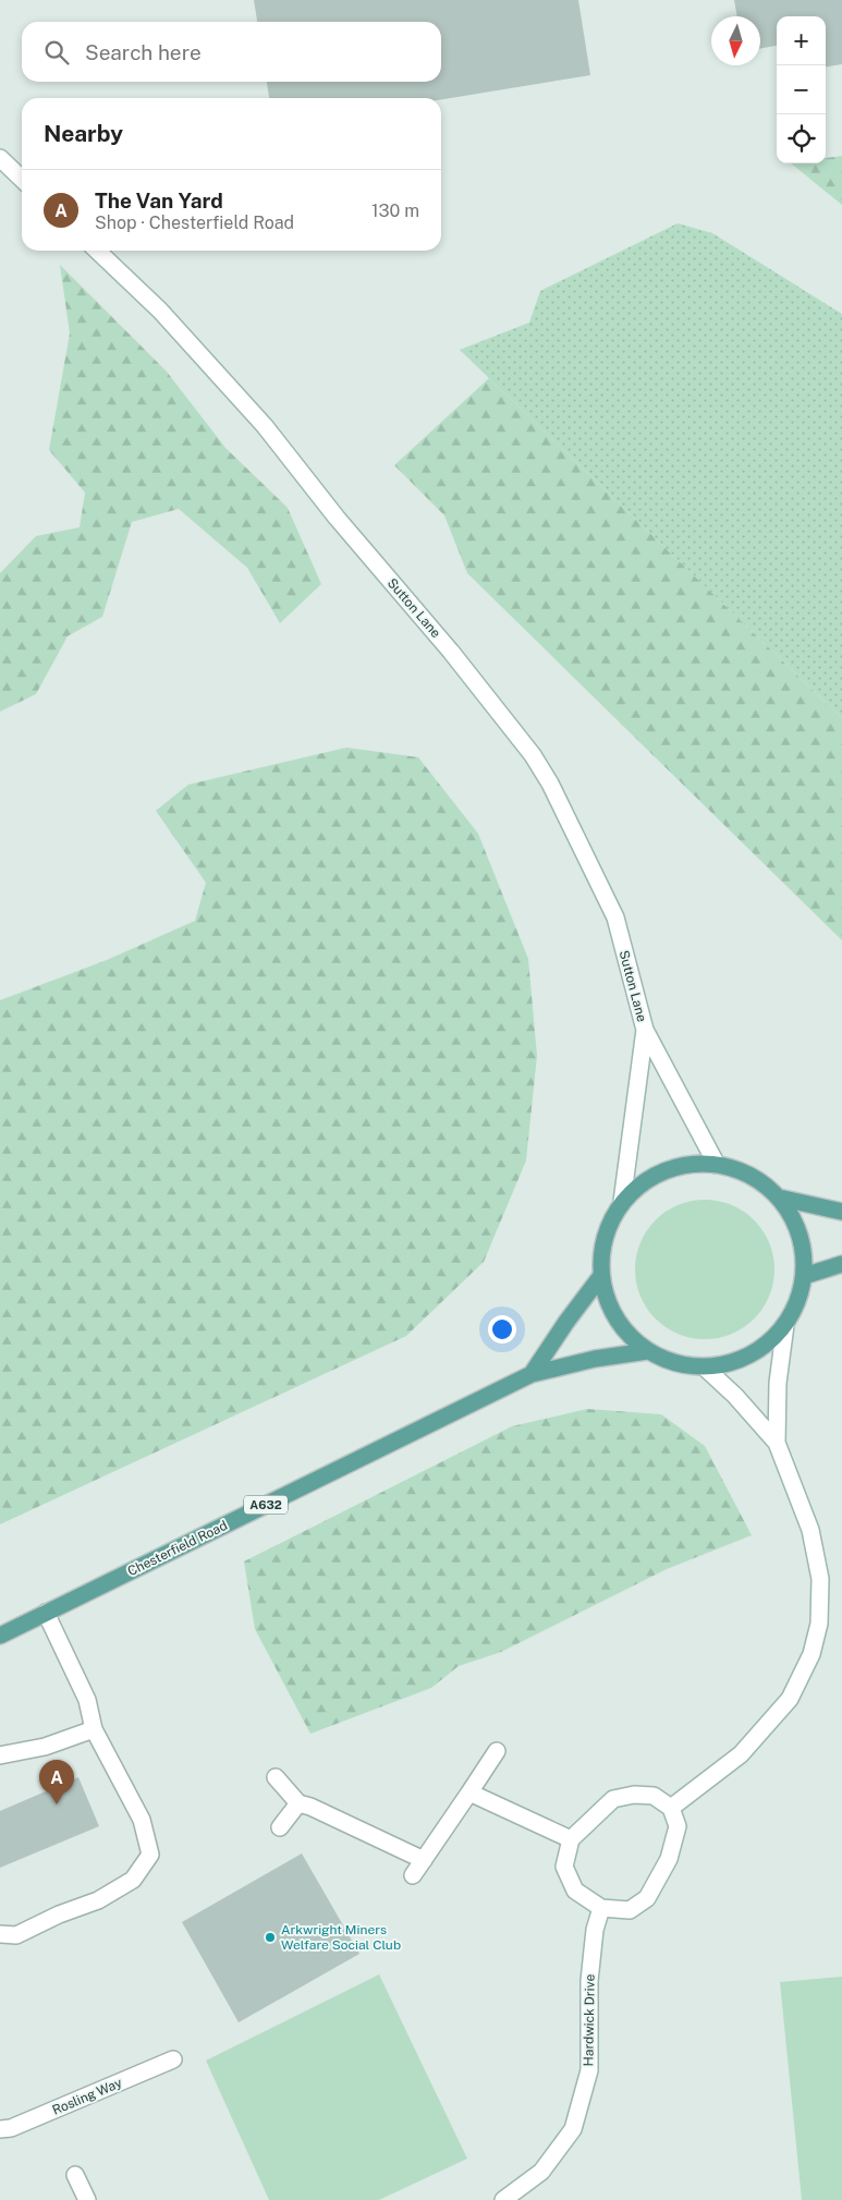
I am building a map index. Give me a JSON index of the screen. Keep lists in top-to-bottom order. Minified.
{"streets":{"main road":["A632","Chesterfield Road"],"street":["Sutton Lane","Hardwick Drive","Rosling Way"]},"places":["Arkwright Miners Welfare Social Club"],"north":"bottom","page":{"map_buttons":["+","−"],"search":"Search here","heading":"Nearby","list":[{"mark":"A","name":"The Van Yard","note":"Shop · Chesterfield Road","value":"130 m"}],"pins":"A"}}
